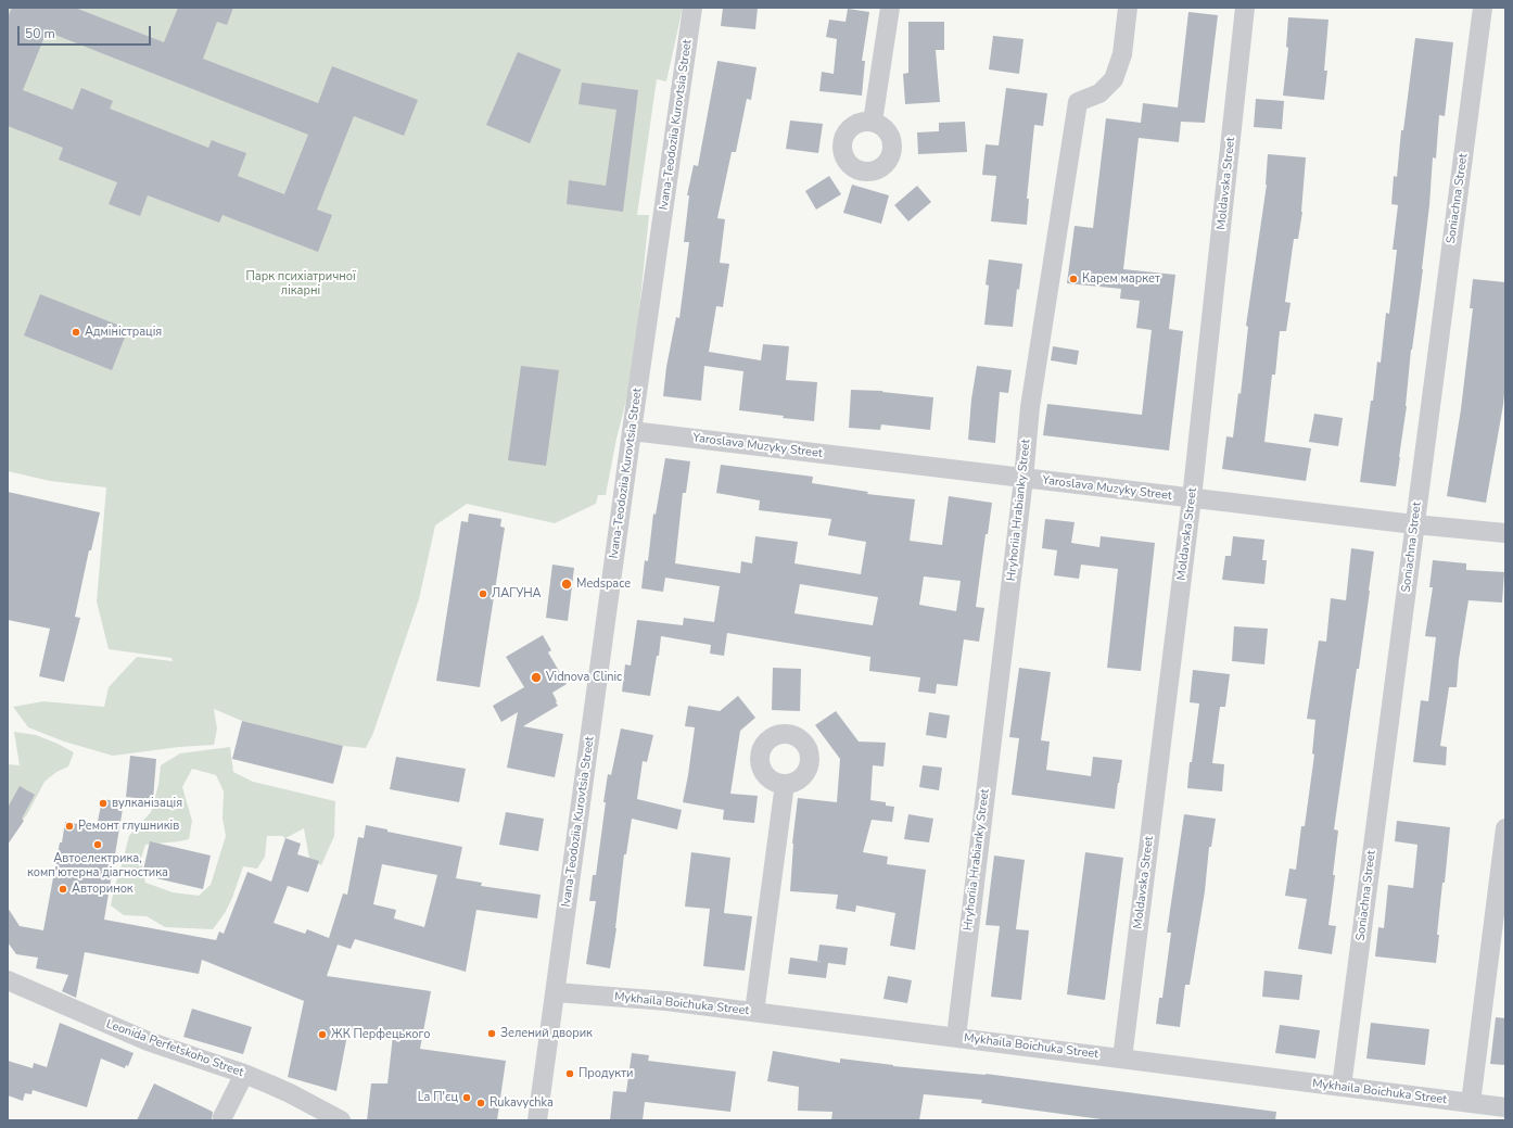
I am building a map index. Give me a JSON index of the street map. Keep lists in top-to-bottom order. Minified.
{"streets":{"street":["Ivana-Teodoziia Kurovtsia Street","Moldavska Street","Soniachna Street","Yaroslava Muzyky Street","Hryhoriia Hrabianky Street","Mykhaila Boichuka Street","Leonida Perfetskoho Street"]},"crossings":[["Ivana-Teodoziia Kurovtsia Street","Yaroslava Muzyky Street"],["Ivana-Teodoziia Kurovtsia Street","Mykhaila Boichuka Street"],["Moldavska Street","Yaroslava Muzyky Street"],["Moldavska Street","Mykhaila Boichuka Street"],["Soniachna Street","Yaroslava Muzyky Street"],["Soniachna Street","Mykhaila Boichuka Street"],["Yaroslava Muzyky Street","Hryhoriia Hrabianky Street"],["Hryhoriia Hrabianky Street","Mykhaila Boichuka Street"]],"parks":["Парк психіатричної лікарні"],"places":["Карем маркет","Адміністрація","Medspace","ЛАГУНА","Vidnova Clinic","вулканізація","Ремонт глушників","Автоелектрика, комп'ютерна діагностика","Авторинок","Зелений дворик","ЖК Перфецького","Продукти","La П'єц","Rukavychka"],"scale_bar":"50 m"}
